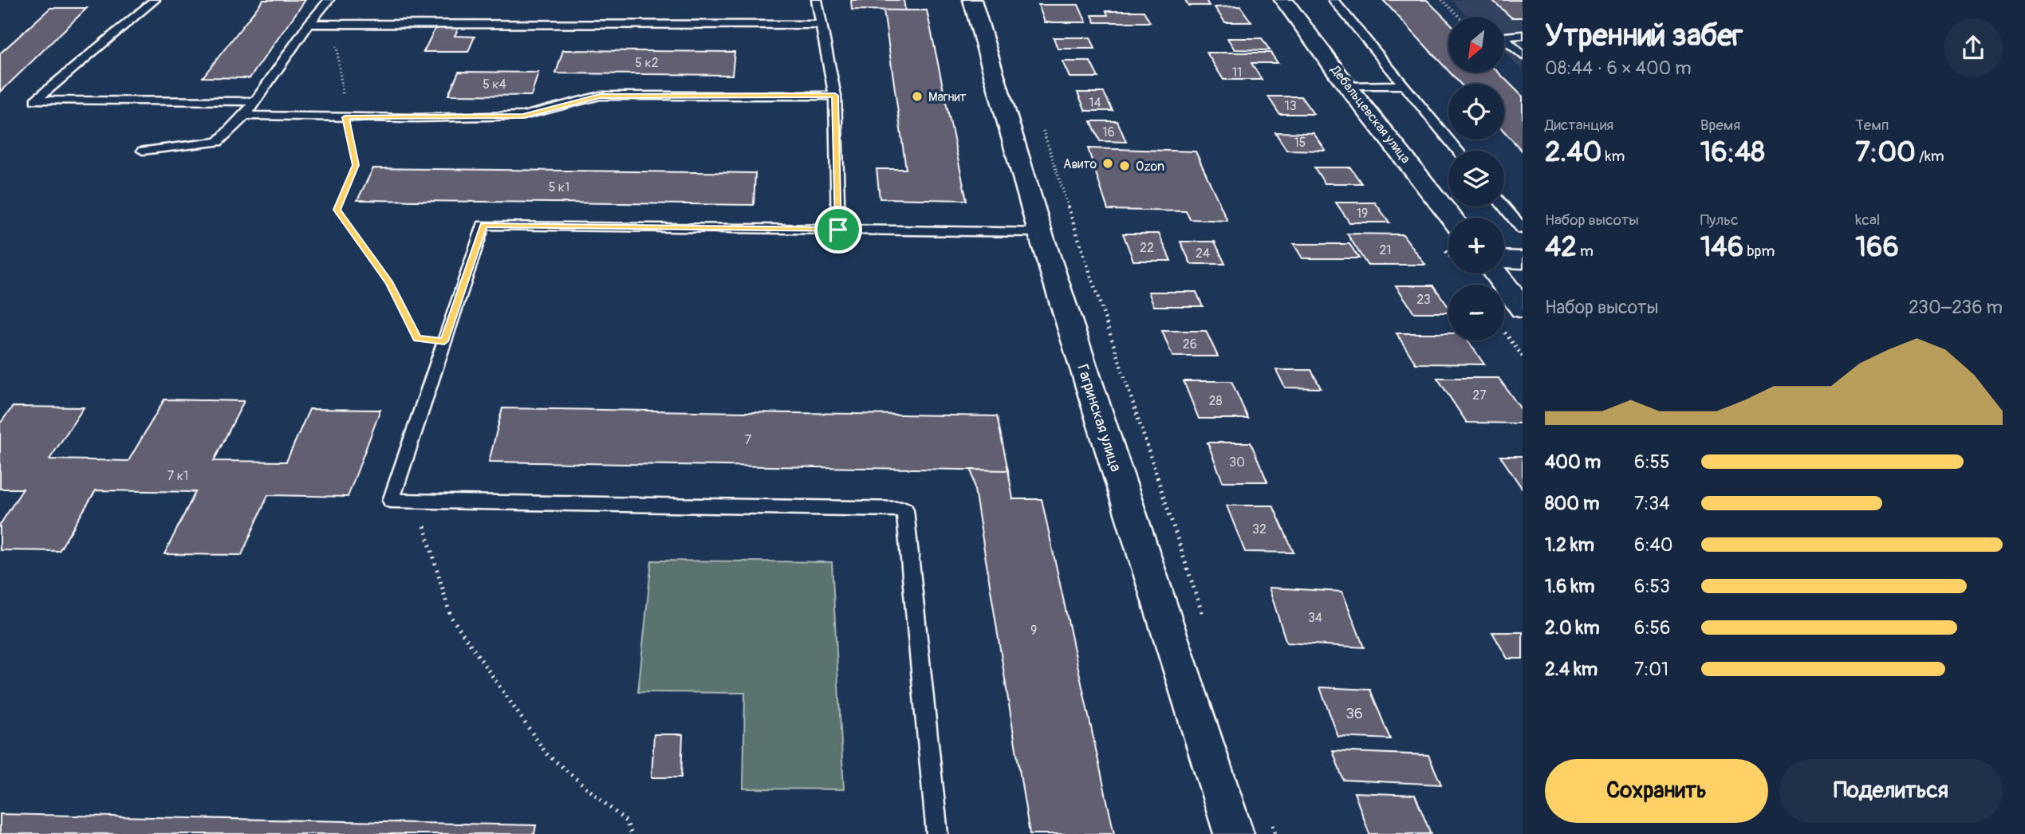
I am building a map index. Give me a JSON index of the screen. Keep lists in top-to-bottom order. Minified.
{"streets":{"street":["Дебальцевская улица","Гагринская улица"]},"places":["Магнит","Авито","Ozon"],"house_numbers":["5 к2","11","5 к4","14","13","16","15","5 к1","19","22","21","24","23","26","27","28","7","30","7 к1","32","34","9","36"],"north":"bottom left","page":{"heading":["Утренний забег","08:44 · 6 × 400 m"],"map_buttons":["+","−"],"stats":[["Дистанция","2.40 km"],["Время","16:48"],["Темп","7:00 /km"],["Набор высоты","42 m"],["Пульс","146 bpm"],["kcal","166"]],"chart":["Набор высоты","230–236 m"],"list":[{"name":"400 m","note":"6:55"},{"name":"800 m","note":"7:34"},{"name":"1.2 km","note":"6:40"},{"name":"1.6 km","note":"6:53"},{"name":"2.0 km","note":"6:56"},{"name":"2.4 km","note":"7:01"}],"buttons":["Сохранить","Поделиться"]}}
